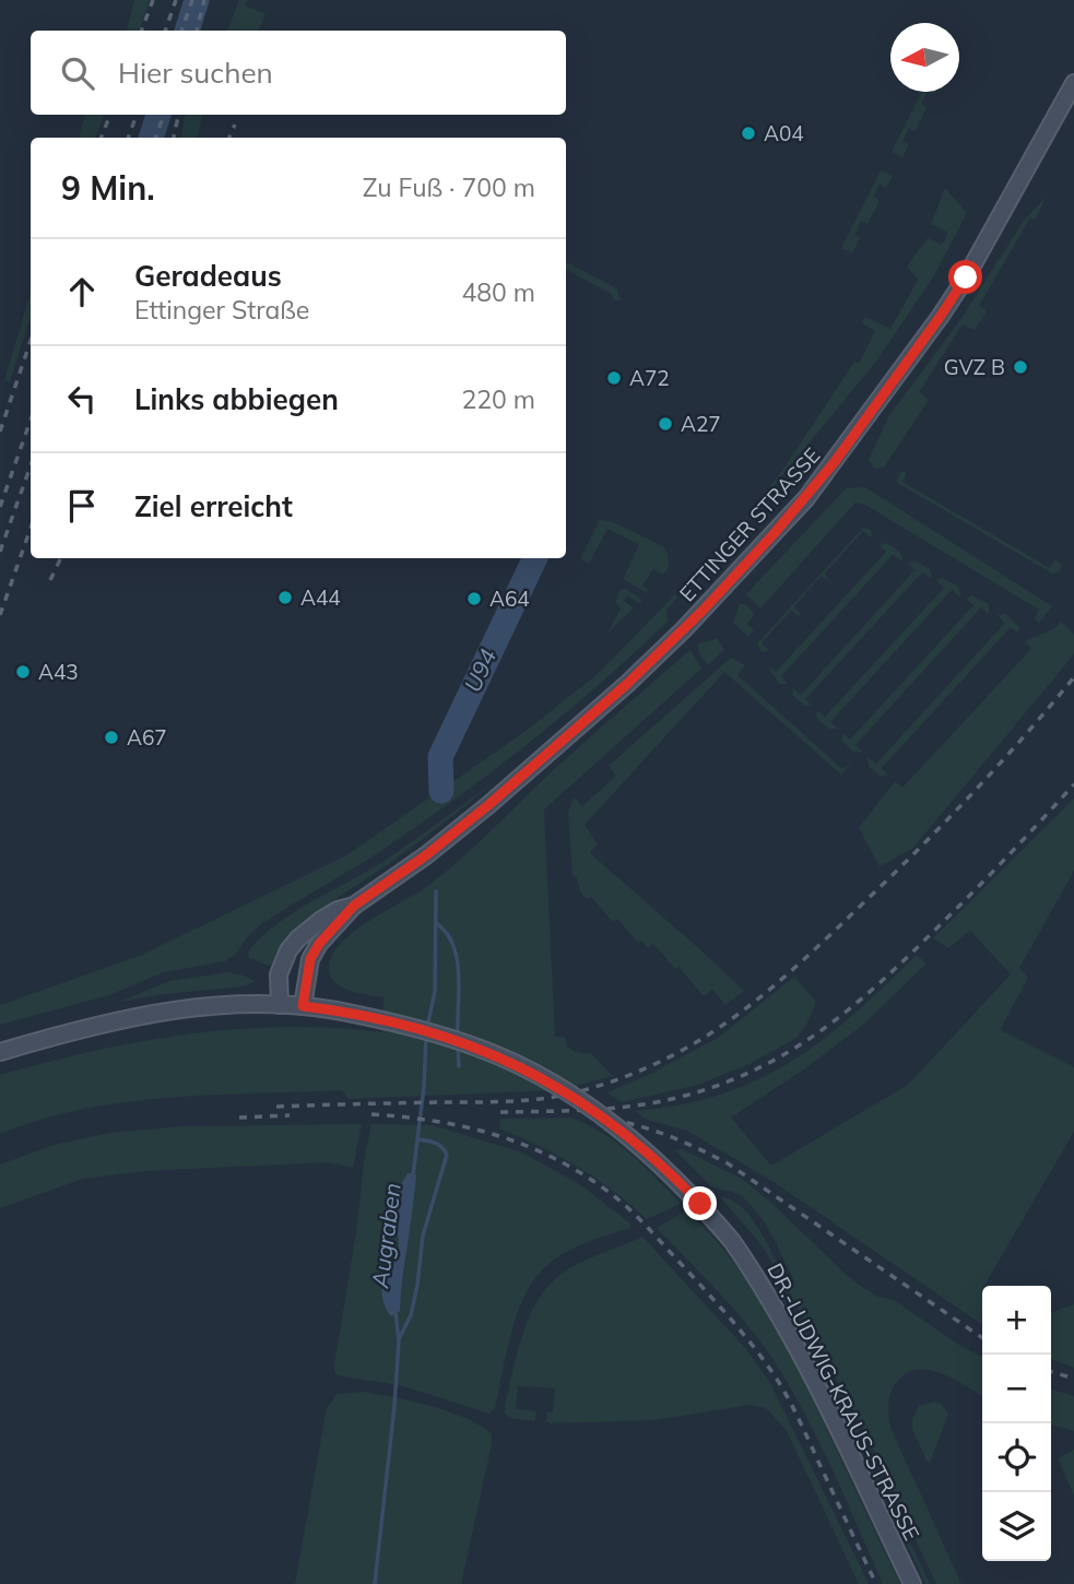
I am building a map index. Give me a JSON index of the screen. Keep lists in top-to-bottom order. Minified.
{"streets":{"main road":["ETTINGER STRASSE","DR.-LUDWIG-KRAUS-STRASSE"]},"crossings":[["ETTINGER STRASSE","DR.-LUDWIG-KRAUS-STRASSE"]],"water":["U94","Augraben"],"places":["A04","GVZ B","A72","A27","A44","A64","A43","A67"],"north":"left","page":{"search":"Hier suchen","heading":["9 Min.","Zu Fuß · 700 m"],"list":[["Geradeaus","Ettinger Straße","480 m"],["Links abbiegen","220 m"],"Ziel erreicht"],"map_buttons":["+","−"]}}
